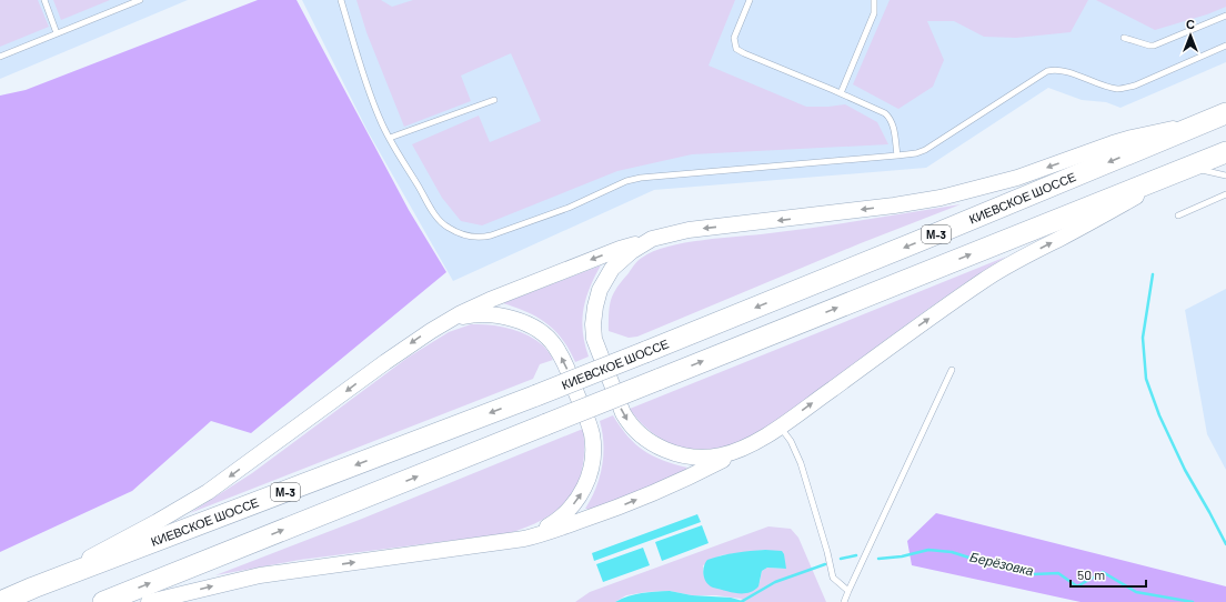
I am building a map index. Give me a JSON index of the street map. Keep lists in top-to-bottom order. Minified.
{"streets":{"highway":["КИЕВСКОЕ ШОССЕ","М-3"]},"water":["Берёзовка"],"scale_bar":"50 m","north":"top"}
